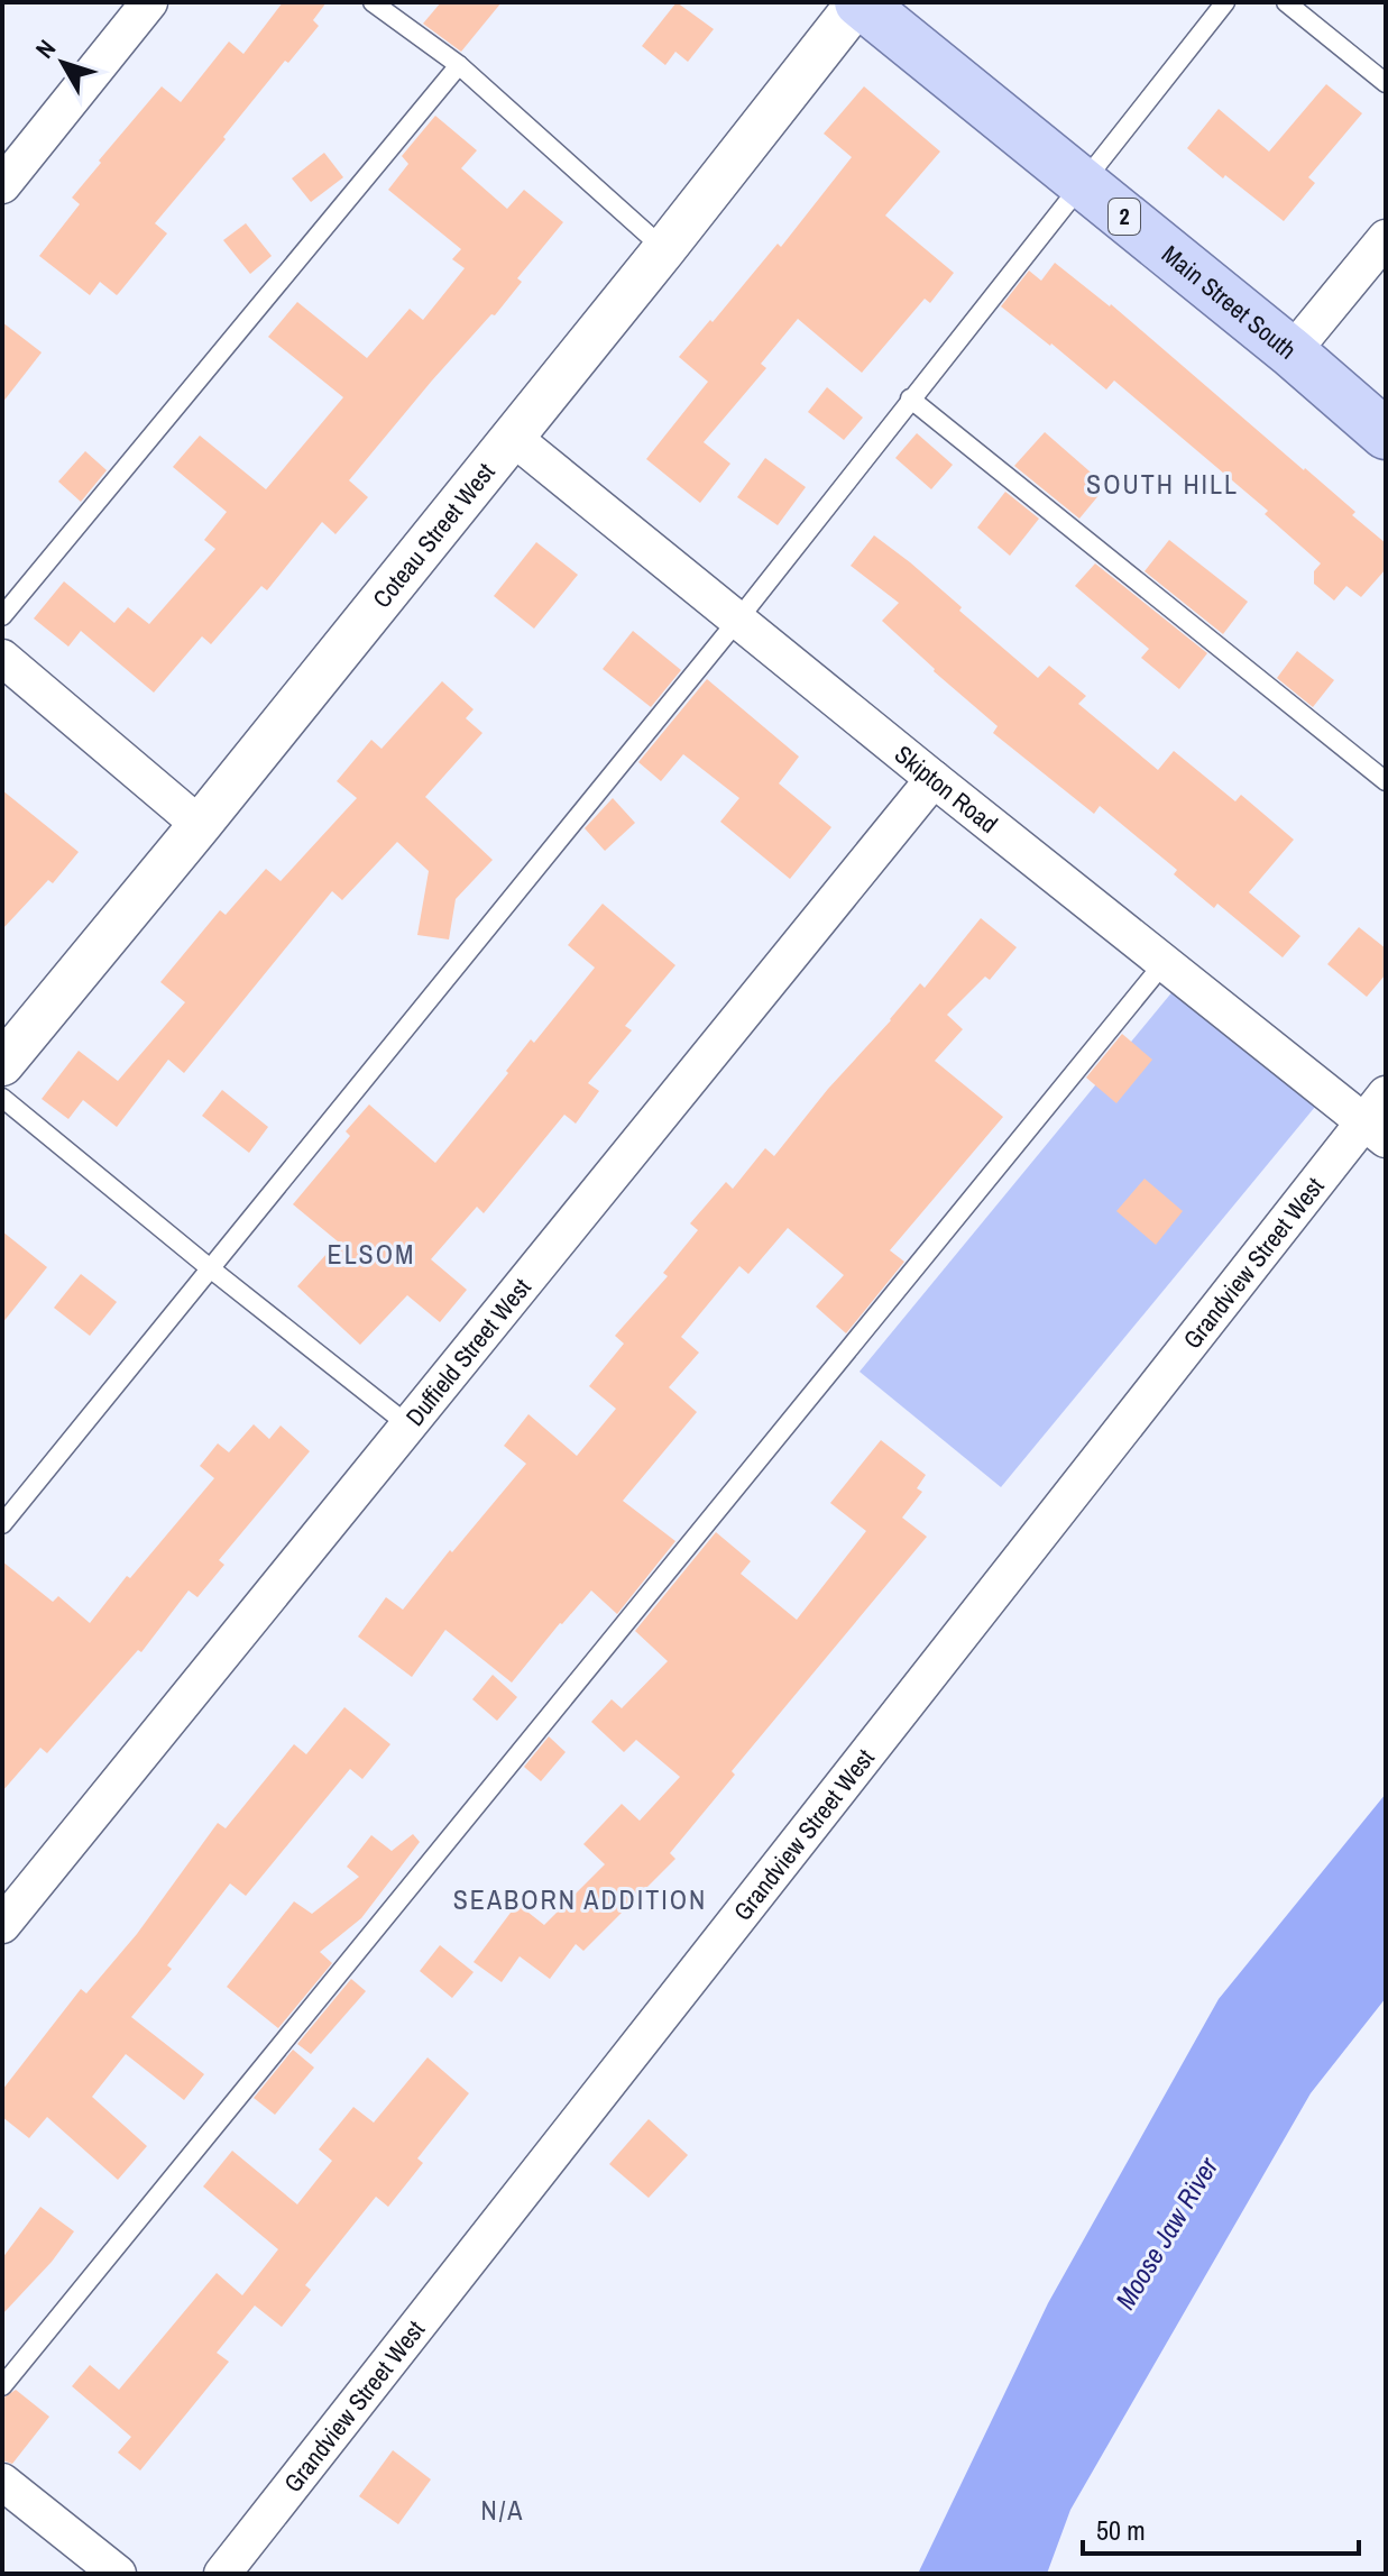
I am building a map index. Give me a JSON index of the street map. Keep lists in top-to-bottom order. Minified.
{"streets":{"main road":["2","Main Street South"],"street":["Coteau Street West","Skipton Road","Grandview Street West","Duffield Street West"]},"crossings":[["Main Street South","Coteau Street West"],["Coteau Street West","Skipton Road"],["Skipton Road","Grandview Street West"],["Skipton Road","Duffield Street West"]],"districts":["SOUTH HILL","ELSOM","SEABORN ADDITION","N/A"],"water":["Moose Jaw River"],"scale_bar":"50 m","north":"top left"}
